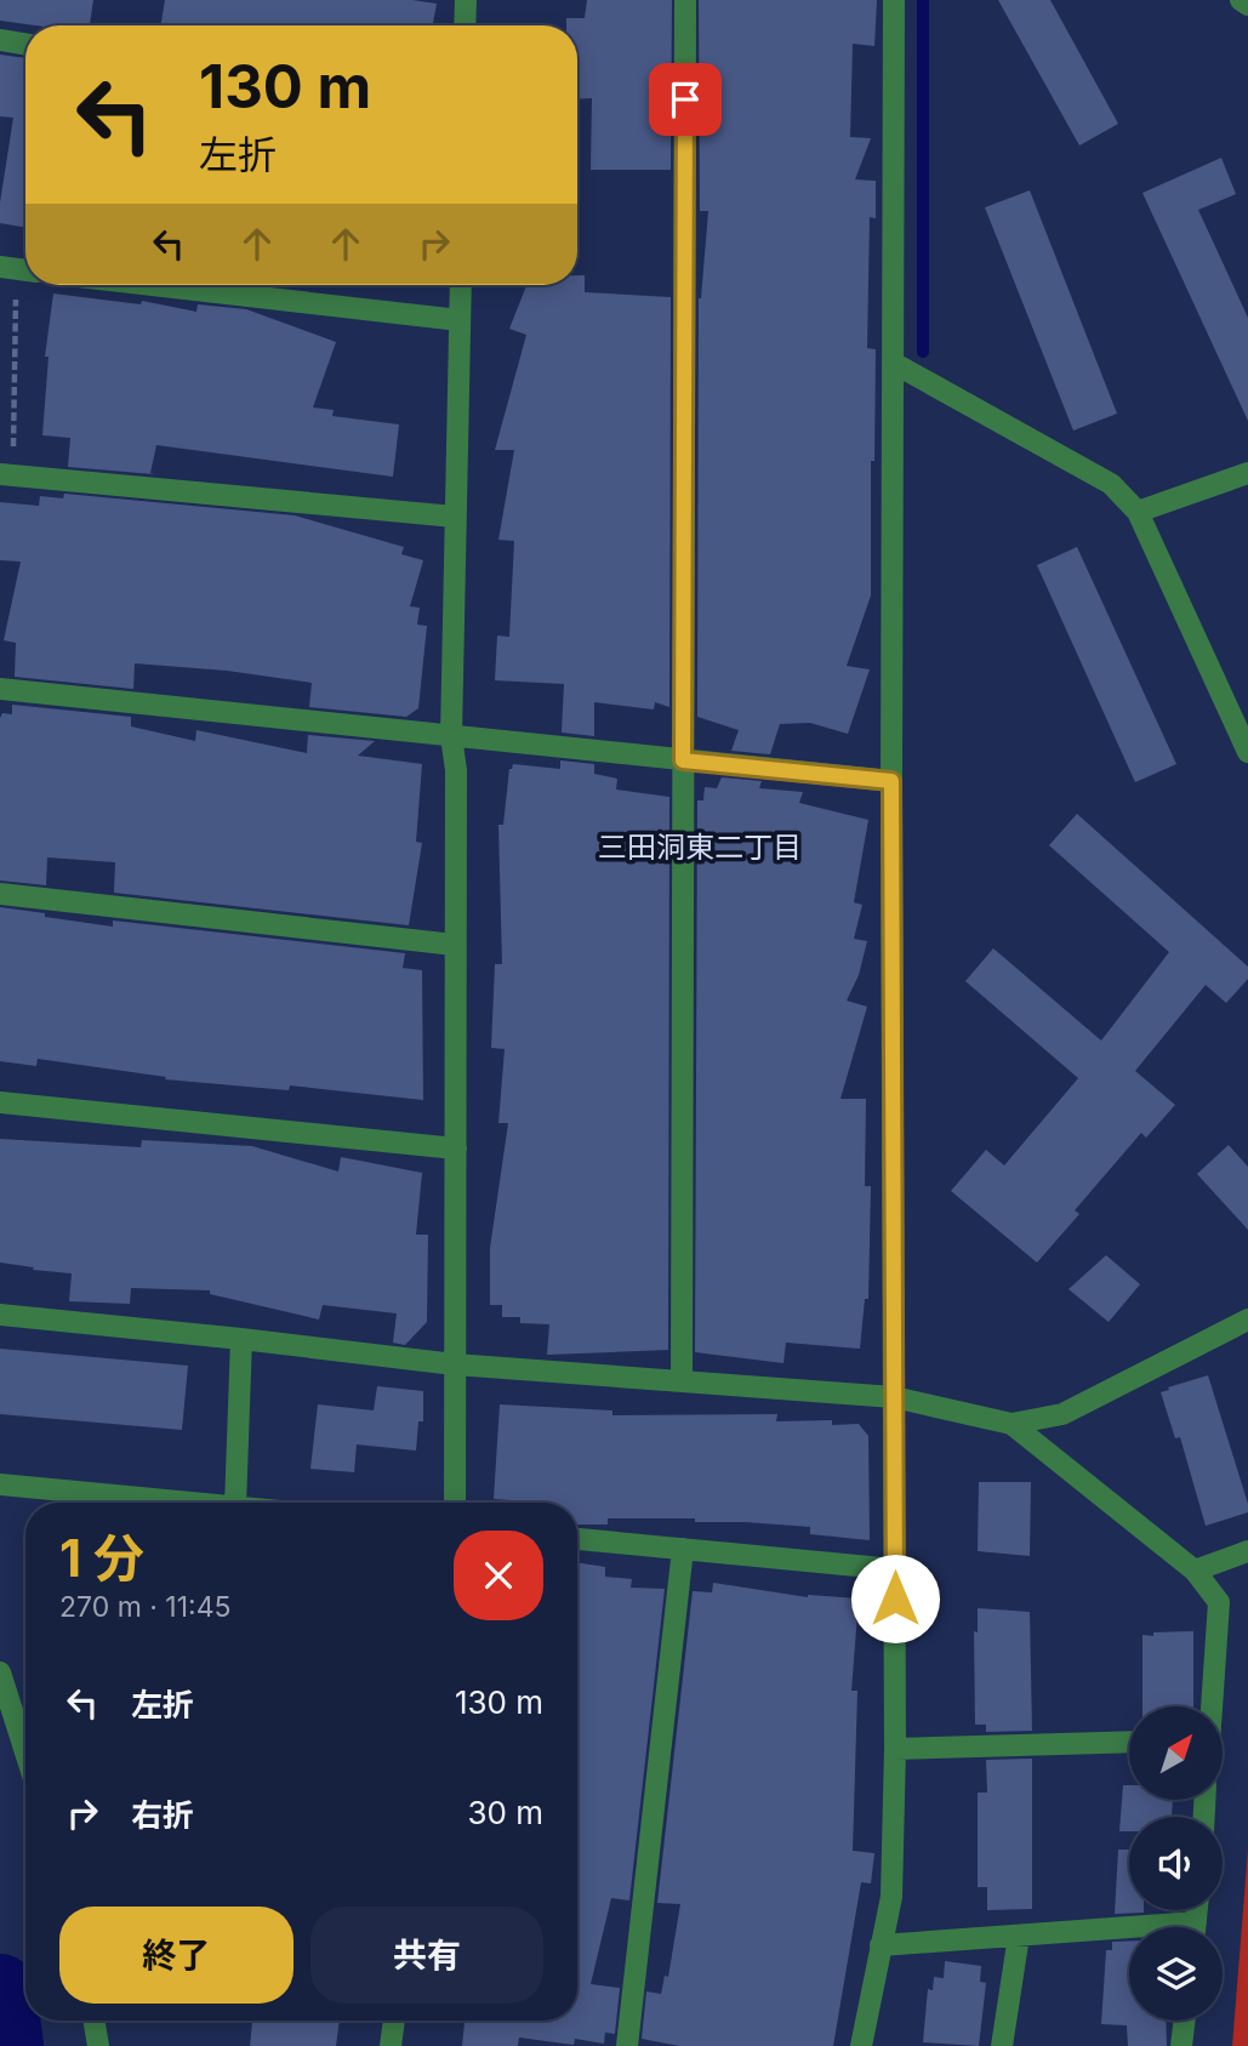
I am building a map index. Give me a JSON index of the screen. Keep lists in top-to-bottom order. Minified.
{"districts":["三田洞東二丁目"],"north":"top right","page":{"turn":["130 m","左折"],"heading":["1 分","270 m · 11:45"],"list":[{"name":"左折","value":"130 m"},{"name":"右折","value":"30 m"}],"buttons":["終了","共有"]}}
